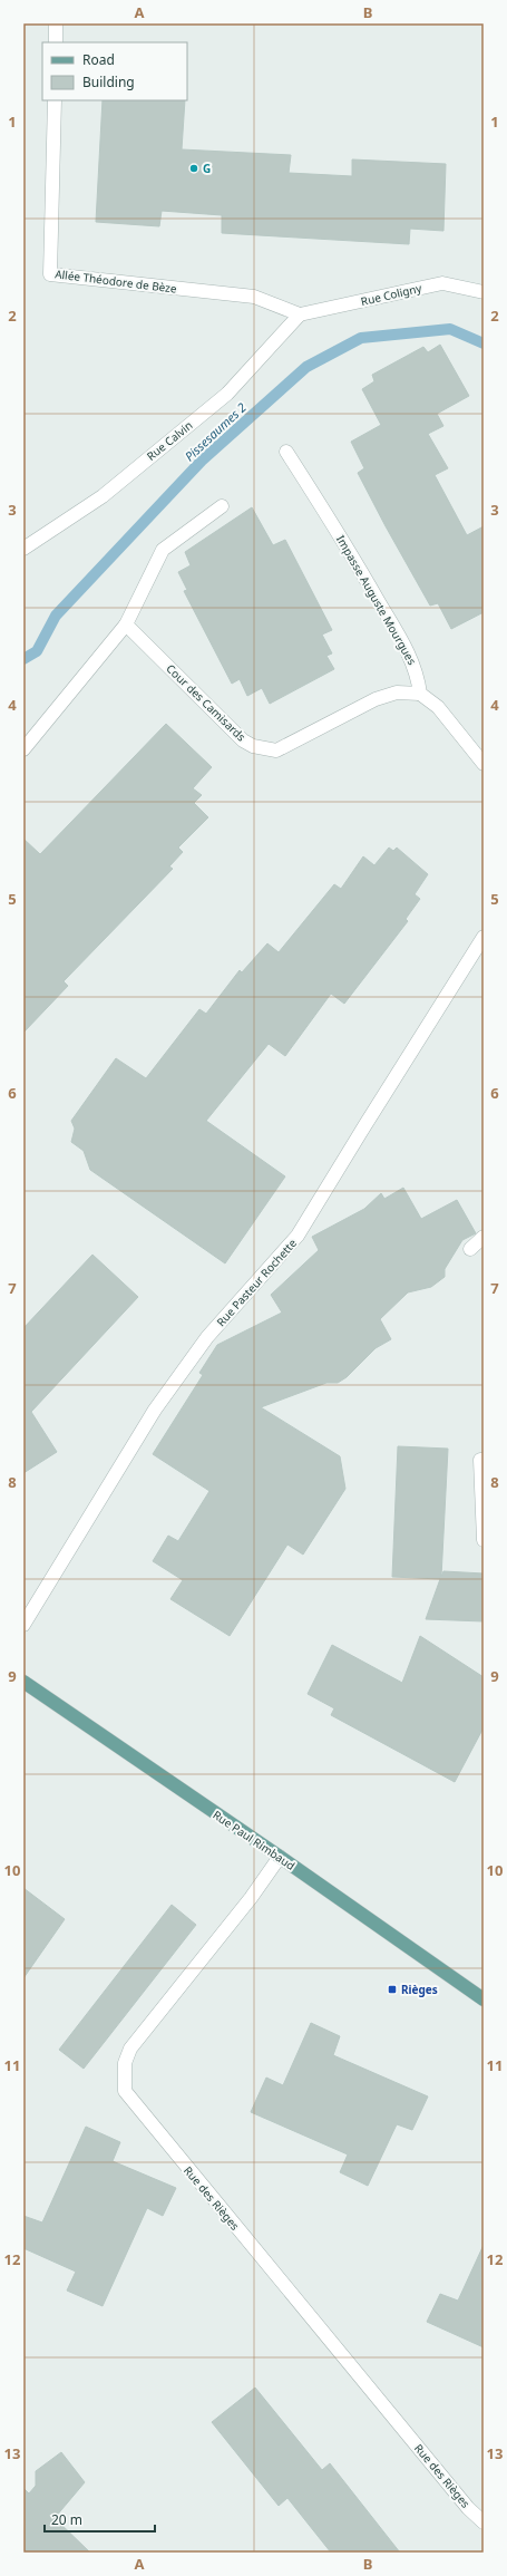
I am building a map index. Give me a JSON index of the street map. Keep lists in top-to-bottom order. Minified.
{"streets":{"main road":["Rue Paul Rimbaud"],"street":["Allée Théodore de Bèze","Rue Coligny","Rue Calvin","Impasse Auguste Mourgues","Cour des Camisards","Rue Pasteur Rochette","Rue des Rièges"]},"crossings":[["Allée Théodore de Bèze","Rue Coligny"],["Allée Théodore de Bèze","Rue Calvin"],["Rue Coligny","Rue Calvin"],["Impasse Auguste Mourgues","Cour des Camisards"],["Rue Paul Rimbaud","Rue des Rièges"]],"water":["Pissesaumes 2"],"places":{"other":["G"],"transit":["Rièges"]},"legend":["Road","Building"],"scale_bar":"20 m","grid":{"columns":["A","B"],"rows":["1","2","3","4","5","6","7","8","9","10","11","12","13"]}}
